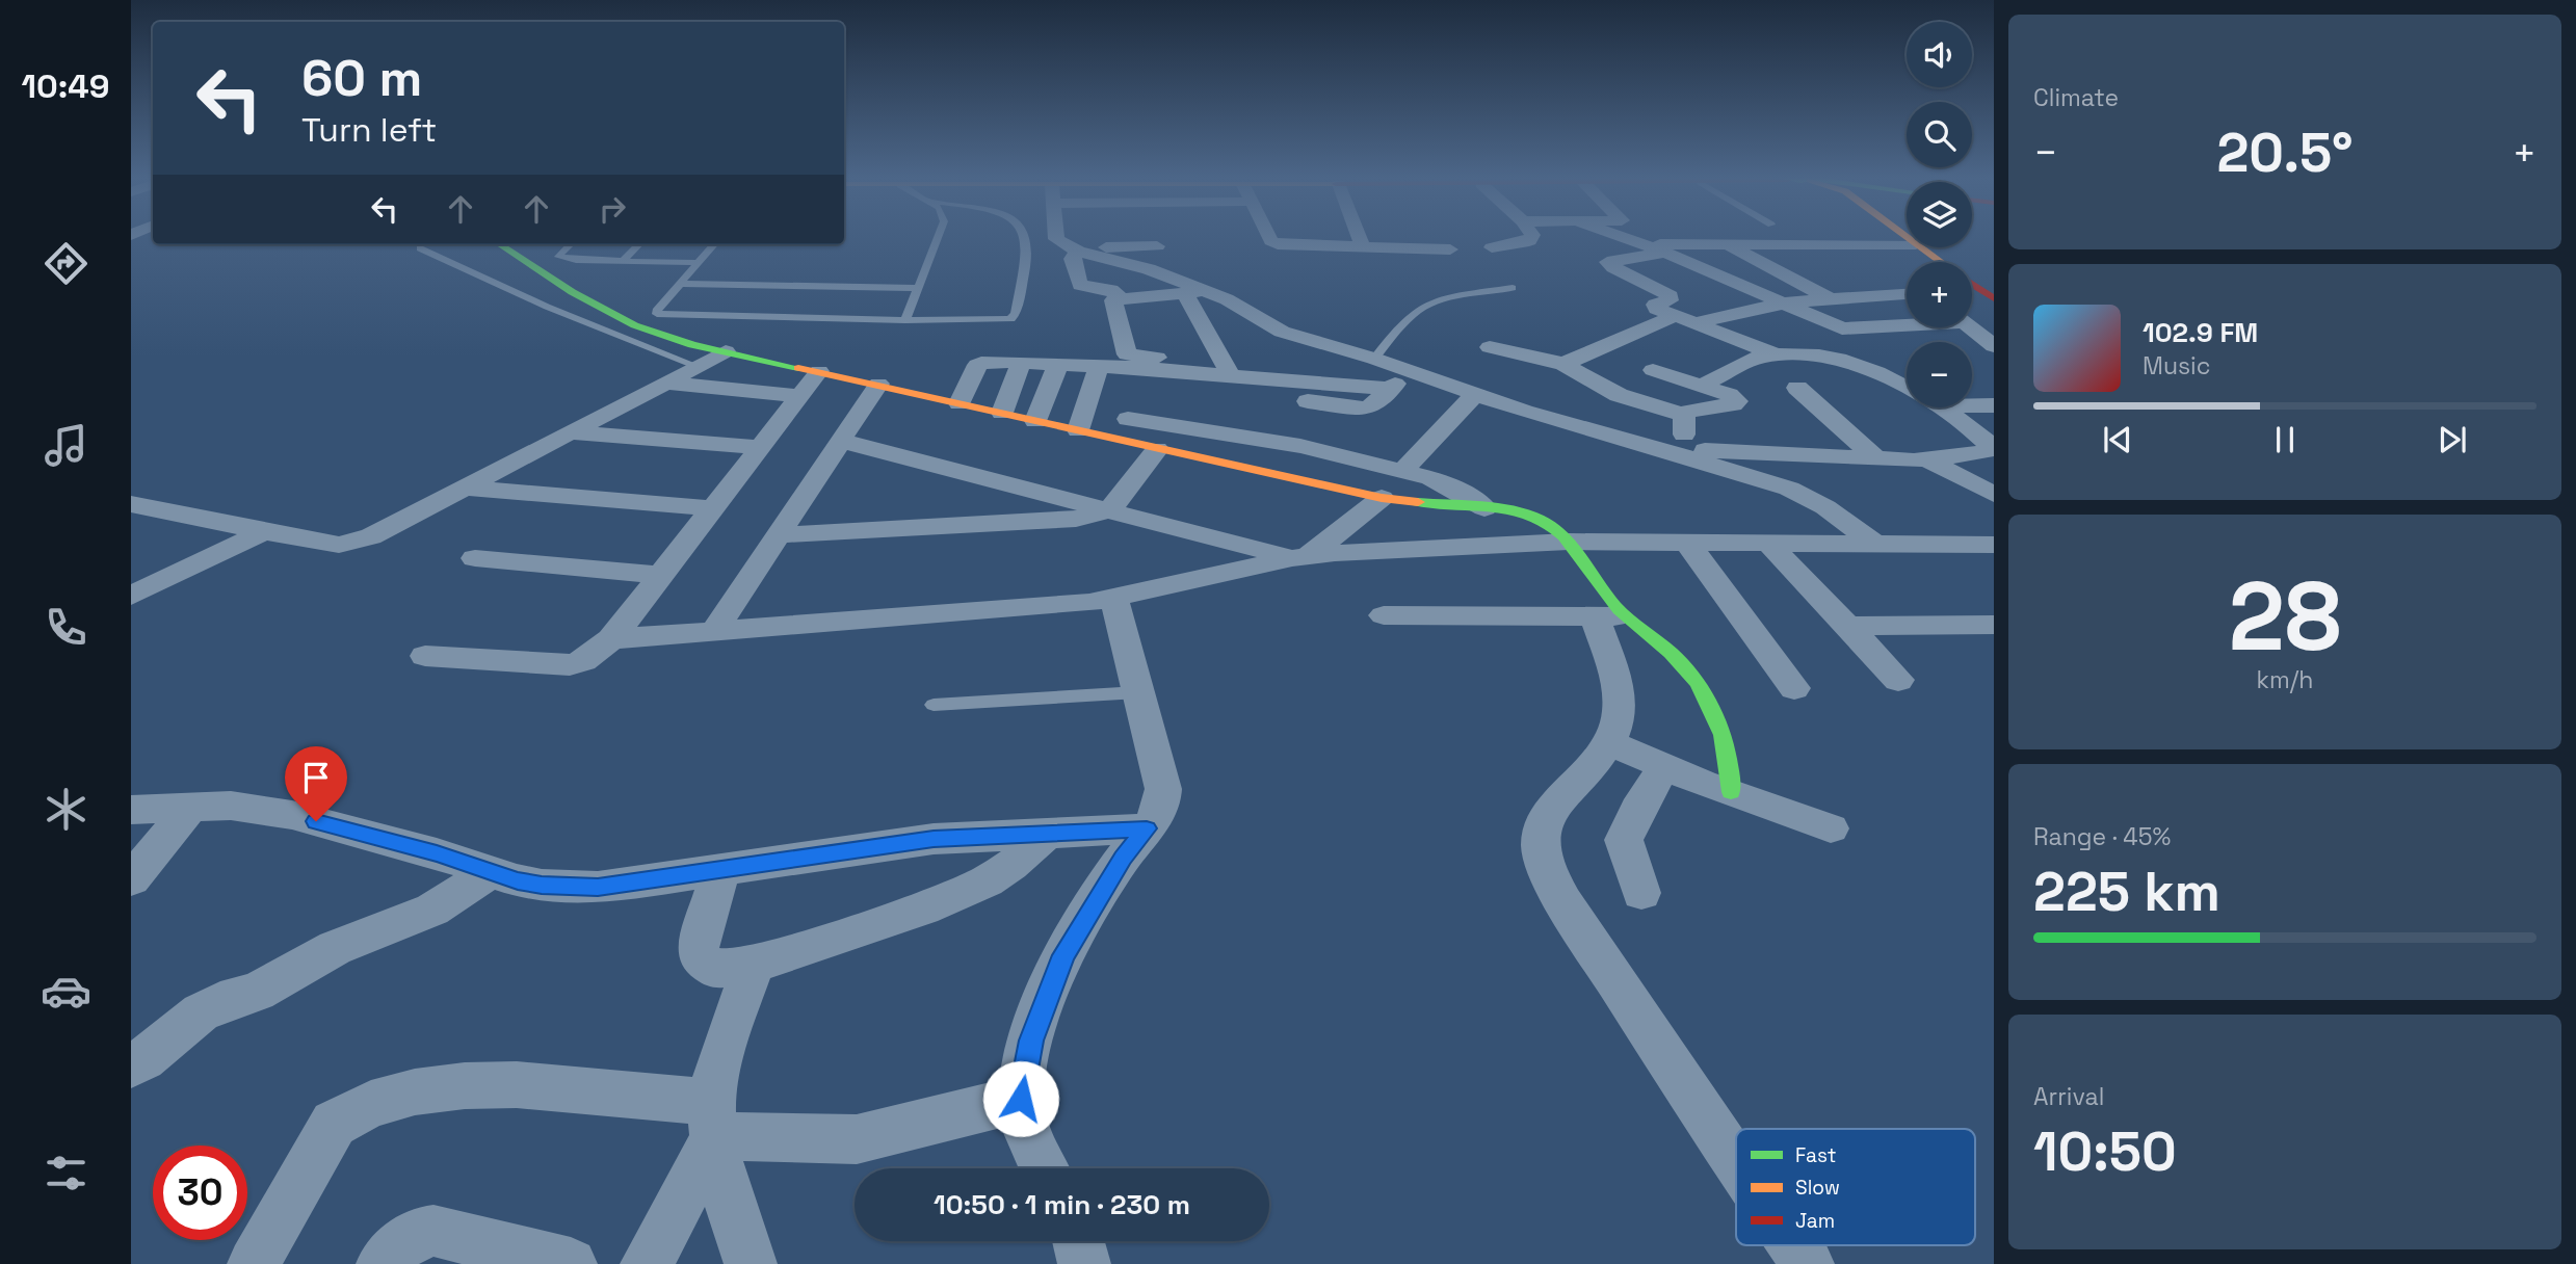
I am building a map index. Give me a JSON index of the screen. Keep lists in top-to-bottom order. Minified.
{"legend":["Fast","Slow","Jam"],"page":{"tabs":"10:49","tile":["Climate",["28","km/h"],["Range · 45%","225 km"],["Arrival","10:50"]],"map_buttons":["+","−"],"turn":["60 m","Turn left"],"heat":["−","20.5°","+"],"song":["102.9 FM","Music"],"limit":"30","trip":"10:50 · 1 min · 230 m"}}
